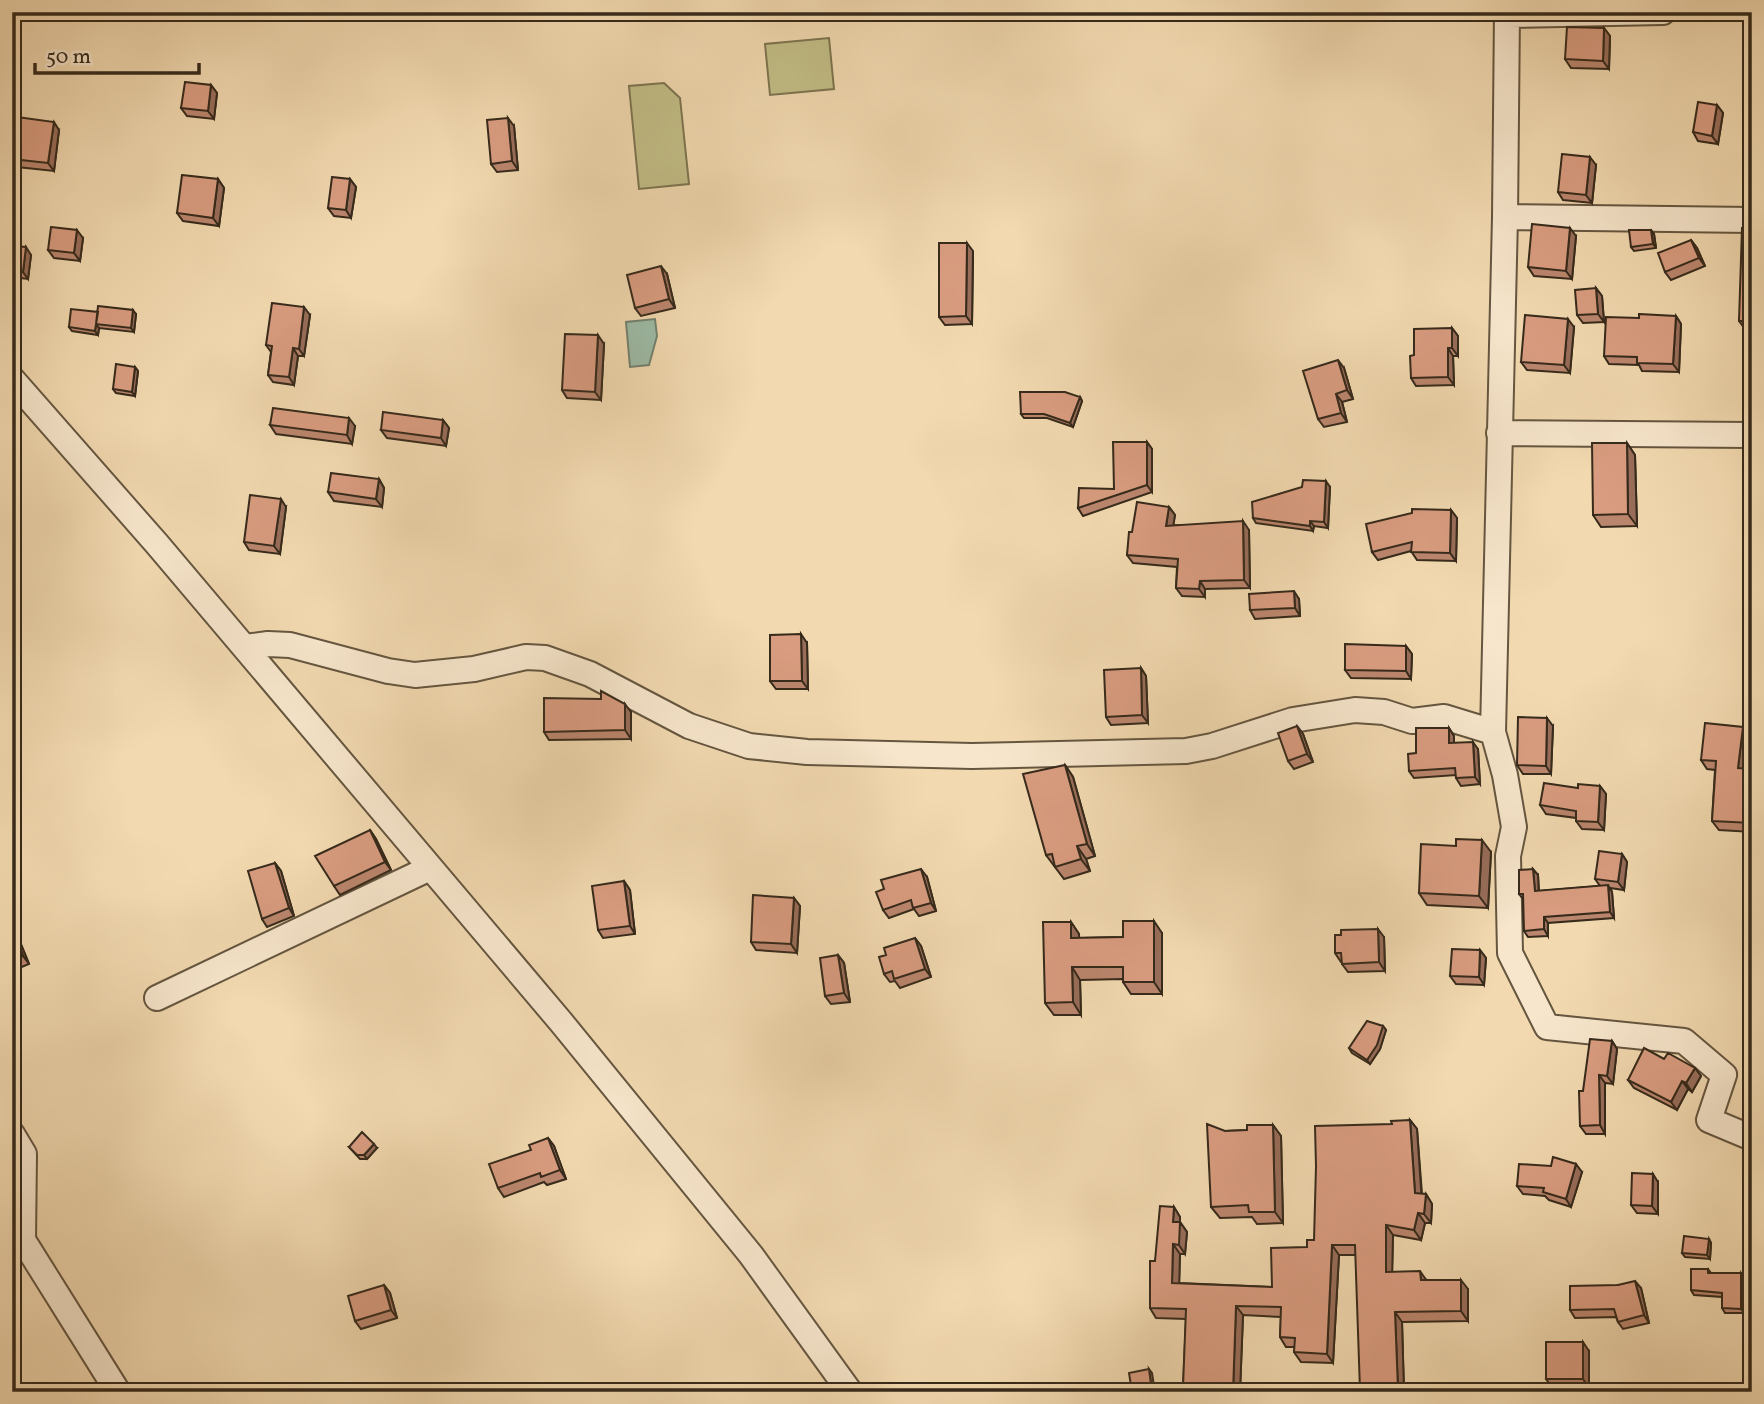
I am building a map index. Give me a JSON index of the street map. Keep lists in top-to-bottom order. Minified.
{"scale_bar":"50 m"}
